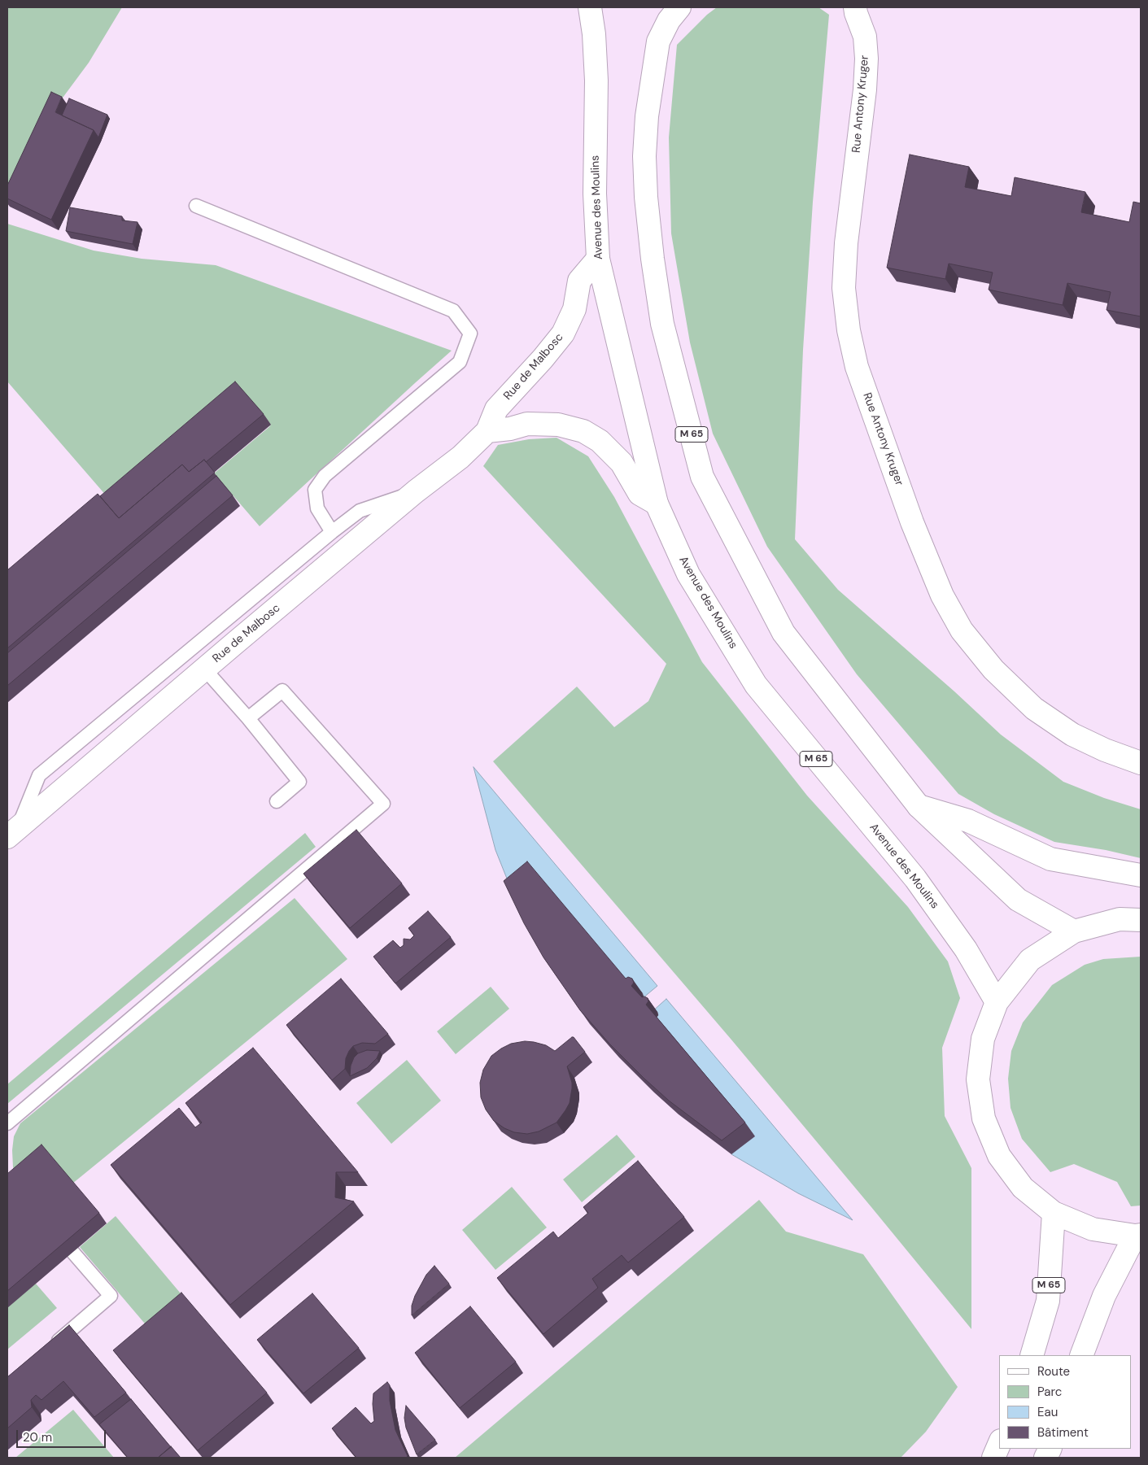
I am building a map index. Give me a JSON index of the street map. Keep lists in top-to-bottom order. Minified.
{"streets":{"main road":["Rue Antony Kruger","Avenue des Moulins","Rue de Malbosc","M 65"]},"crossings":[["Avenue des Moulins","Rue de Malbosc"]],"legend":["Route","Parc","Eau","Bâtiment"],"scale_bar":"20 m"}
